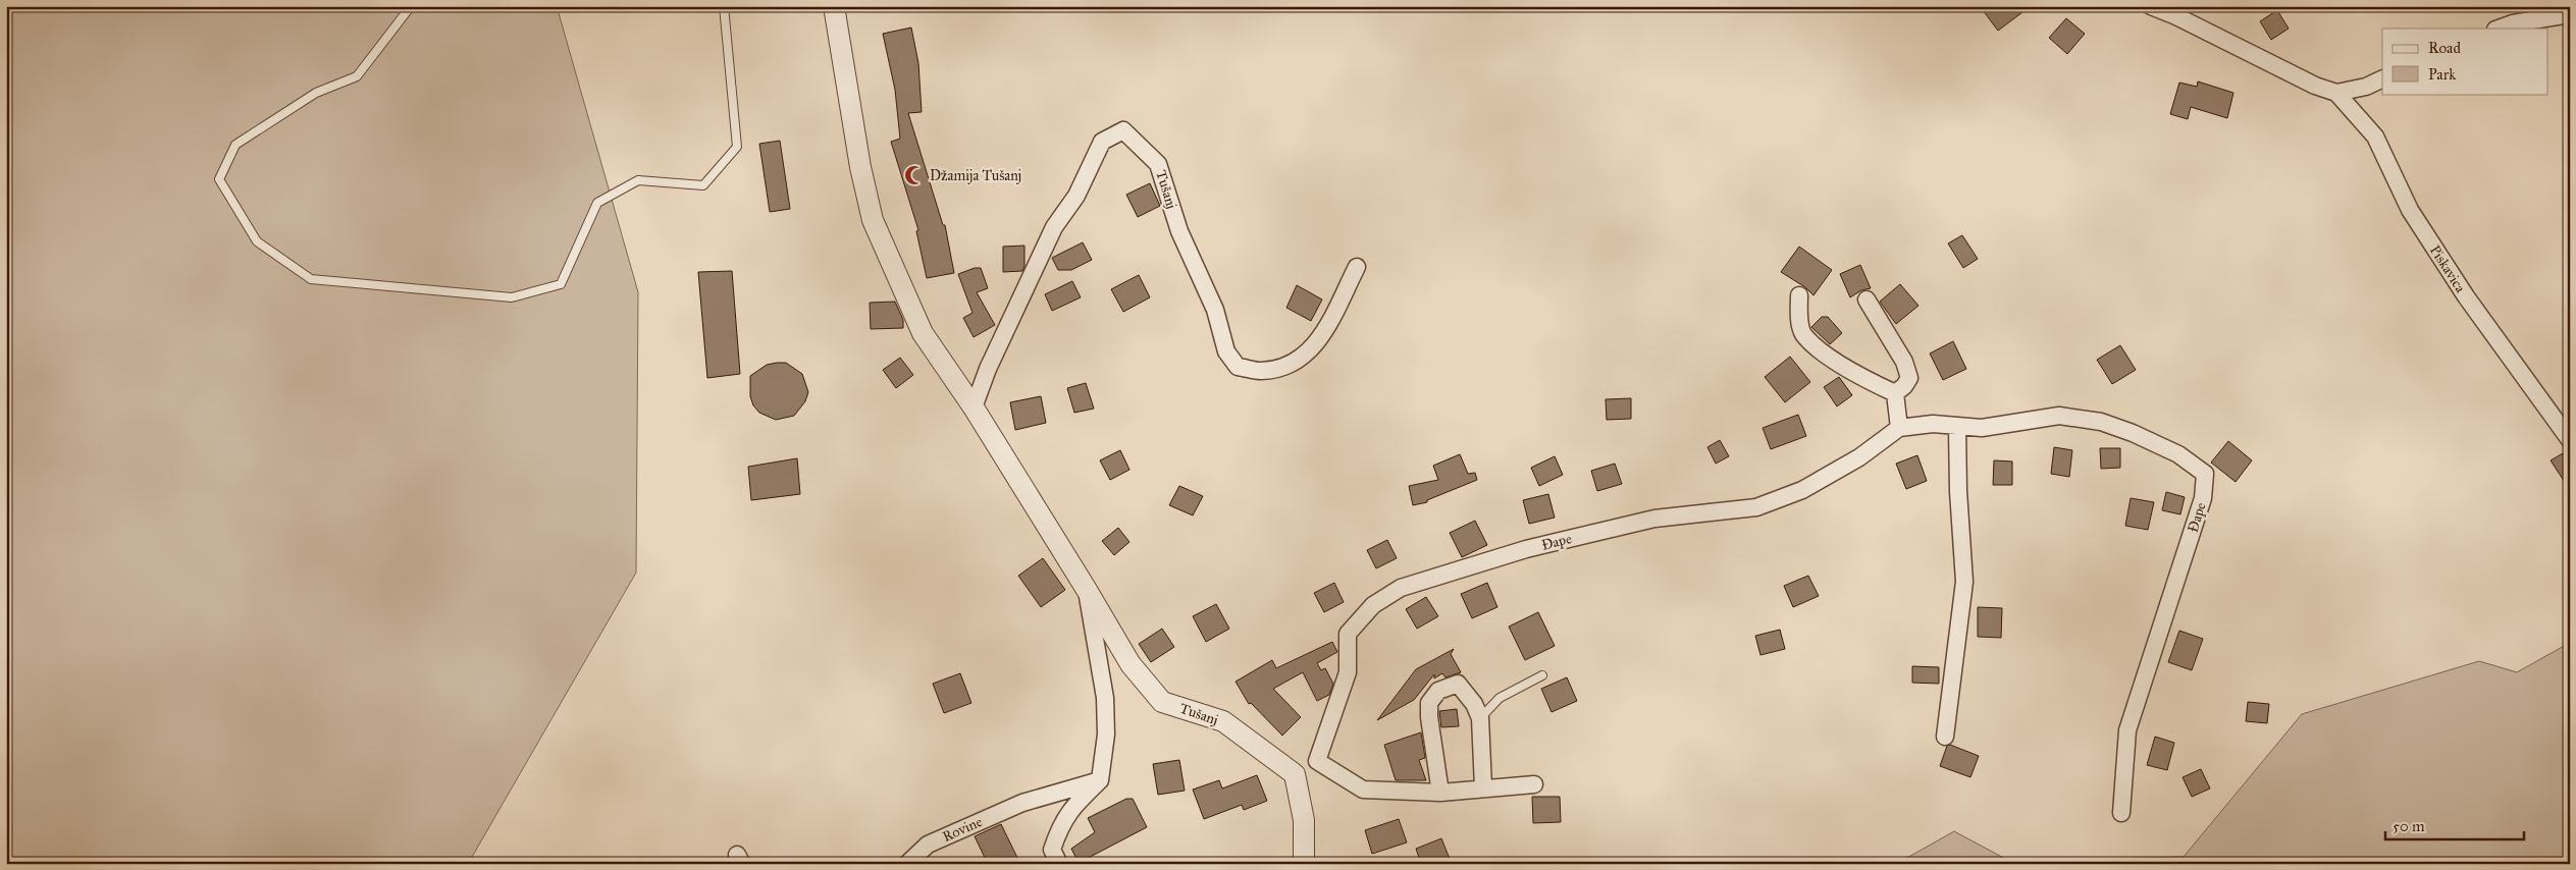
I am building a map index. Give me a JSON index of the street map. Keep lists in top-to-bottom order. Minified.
{"streets":{"street":["Tušanj","Piskavica","Đape","Rovine"]},"crossings":[["Tušanj","Rovine"]],"places":{"mosque":["Džamija Tušanj"]},"legend":["Road","Park"],"scale_bar":"50 m"}
